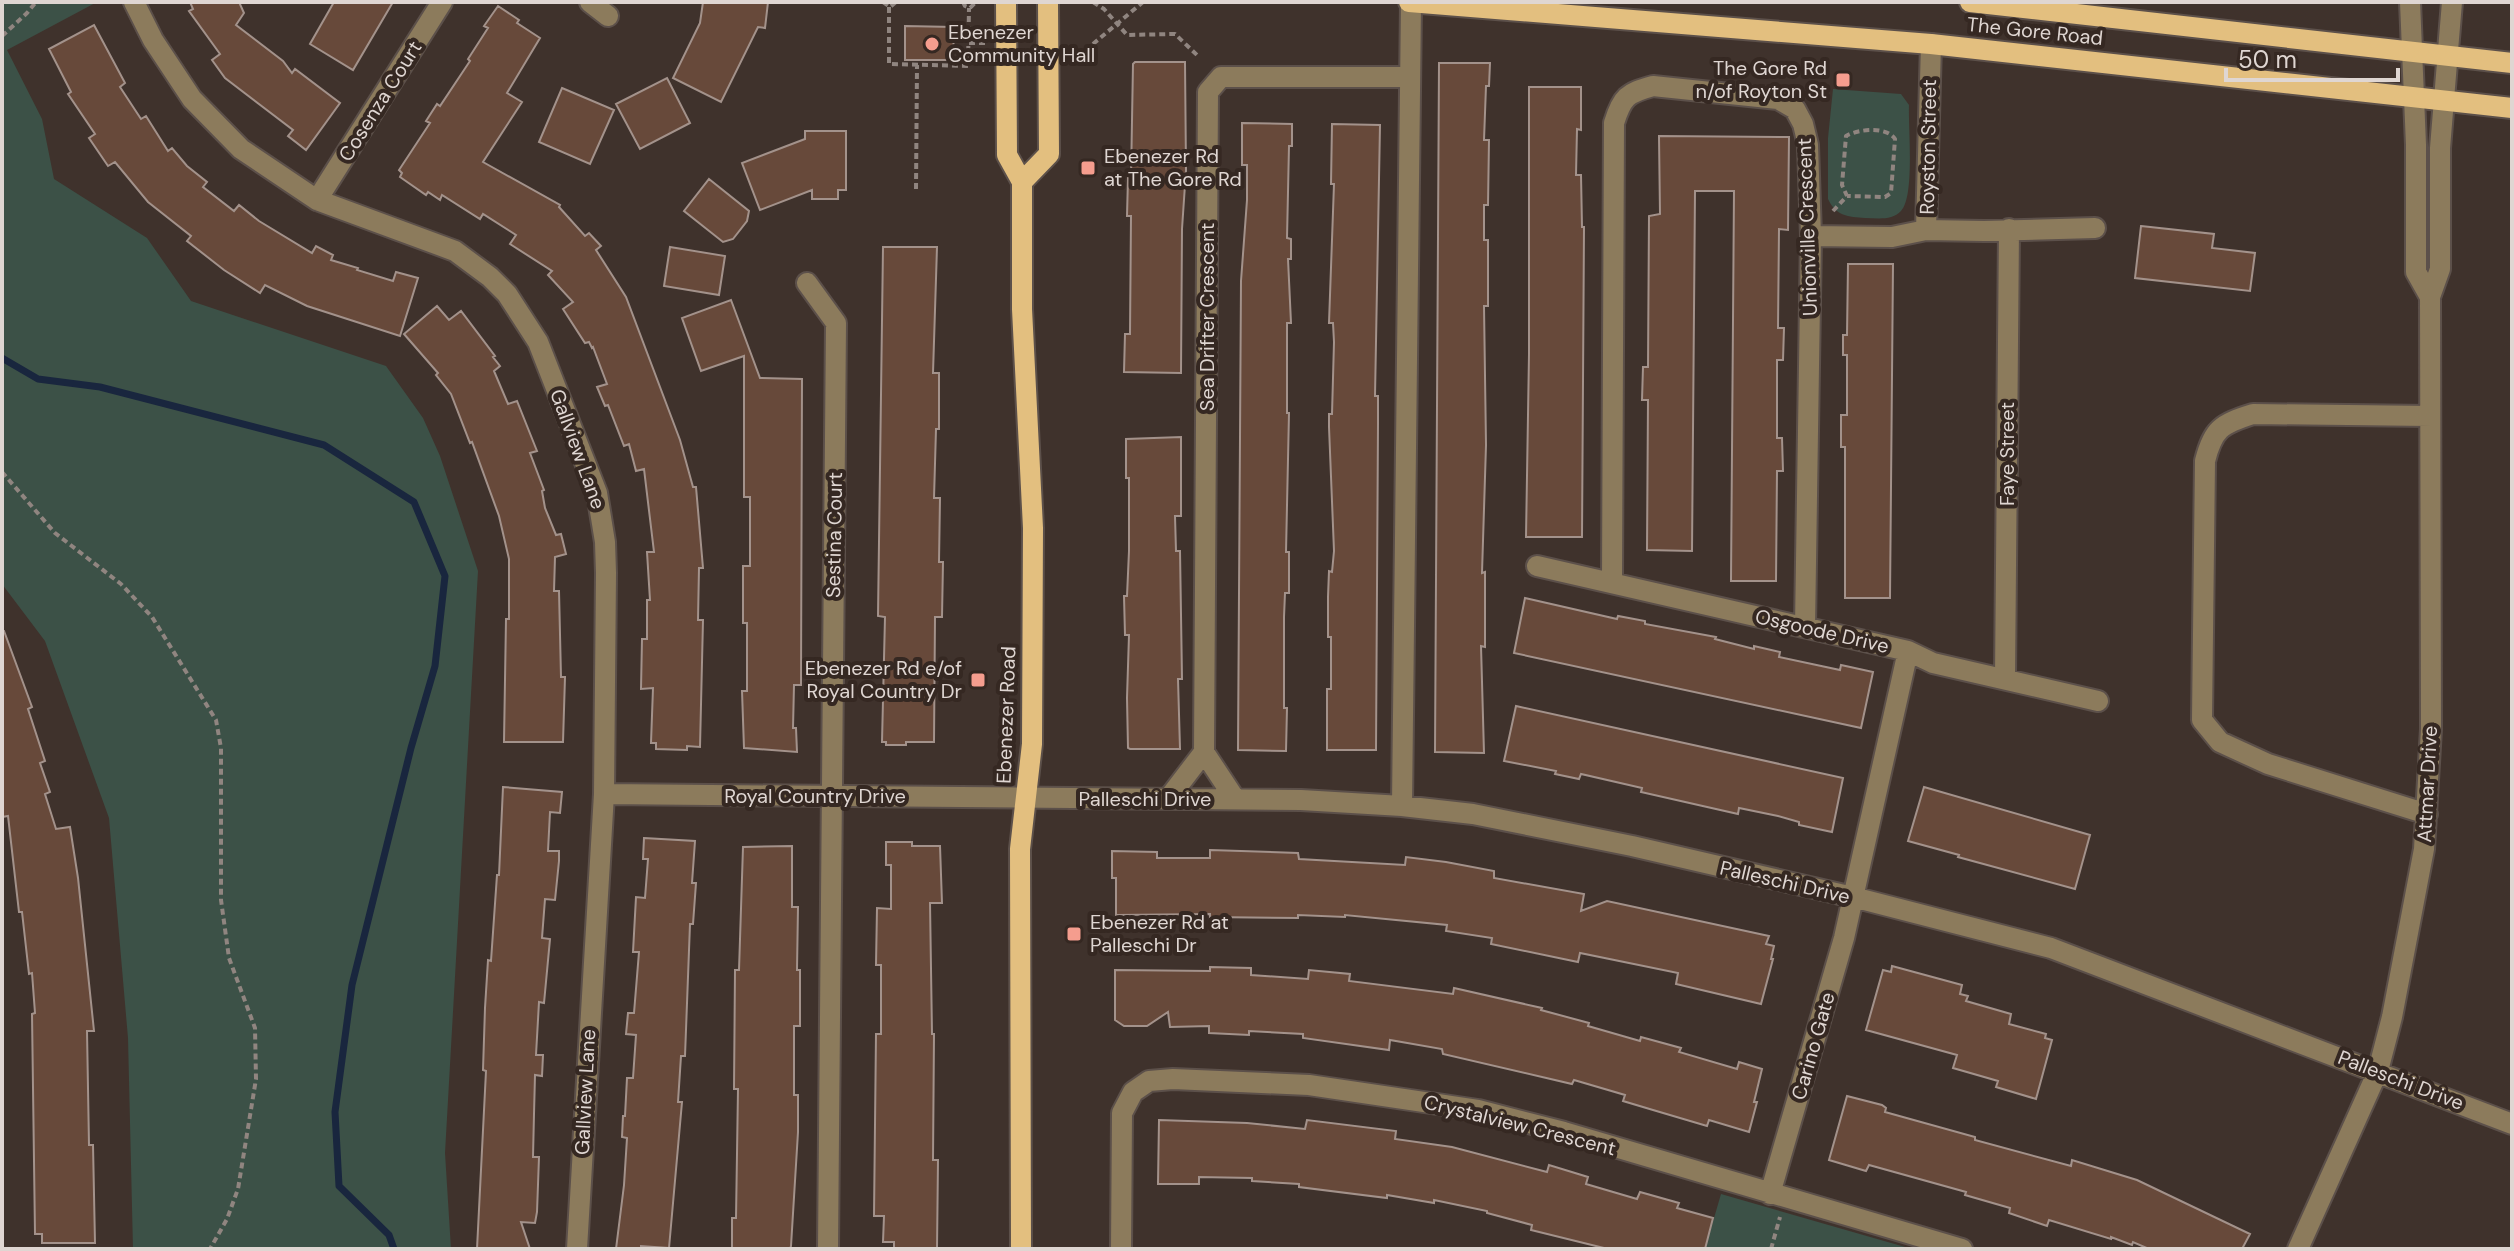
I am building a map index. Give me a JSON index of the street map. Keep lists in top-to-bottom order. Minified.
{"streets":{"main road":["The Gore Road","Ebenezer Road"],"street":["Cosenza Court","Royston Street","Unionville Crescent","Sea Drifter Crescent","Gallview Lane","Faye Street","Sestina Court","Osgoode Drive","Attmar Drive","Royal Country Drive","Palleschi Drive","Carino Gate","Crystalview Crescent"]},"crossings":[["The Gore Road","Royston Street"],["The Gore Road","Attmar Drive"],["Cosenza Court","Gallview Lane"],["Royston Street","Unionville Crescent"],["Unionville Crescent","Osgoode Drive"],["Gallview Lane","Royal Country Drive"],["Sestina Court","Royal Country Drive"],["Osgoode Drive","Palleschi Drive"],["Osgoode Drive","Carino Gate"],["Ebenezer Road","Royal Country Drive"],["Ebenezer Road","Palleschi Drive"],["Attmar Drive","Palleschi Drive"],["Royal Country Drive","Palleschi Drive"],["Palleschi Drive","Carino Gate"],["Carino Gate","Crystalview Crescent"]],"places":{"other":["Ebenezer Community Hall"],"transit":["The Gore Rd n/of Royton St","Ebenezer Rd at The Gore Rd","Ebenezer Rd e/of Royal Country Dr","Ebenezer Rd at Palleschi Dr"]},"scale_bar":"50 m"}
